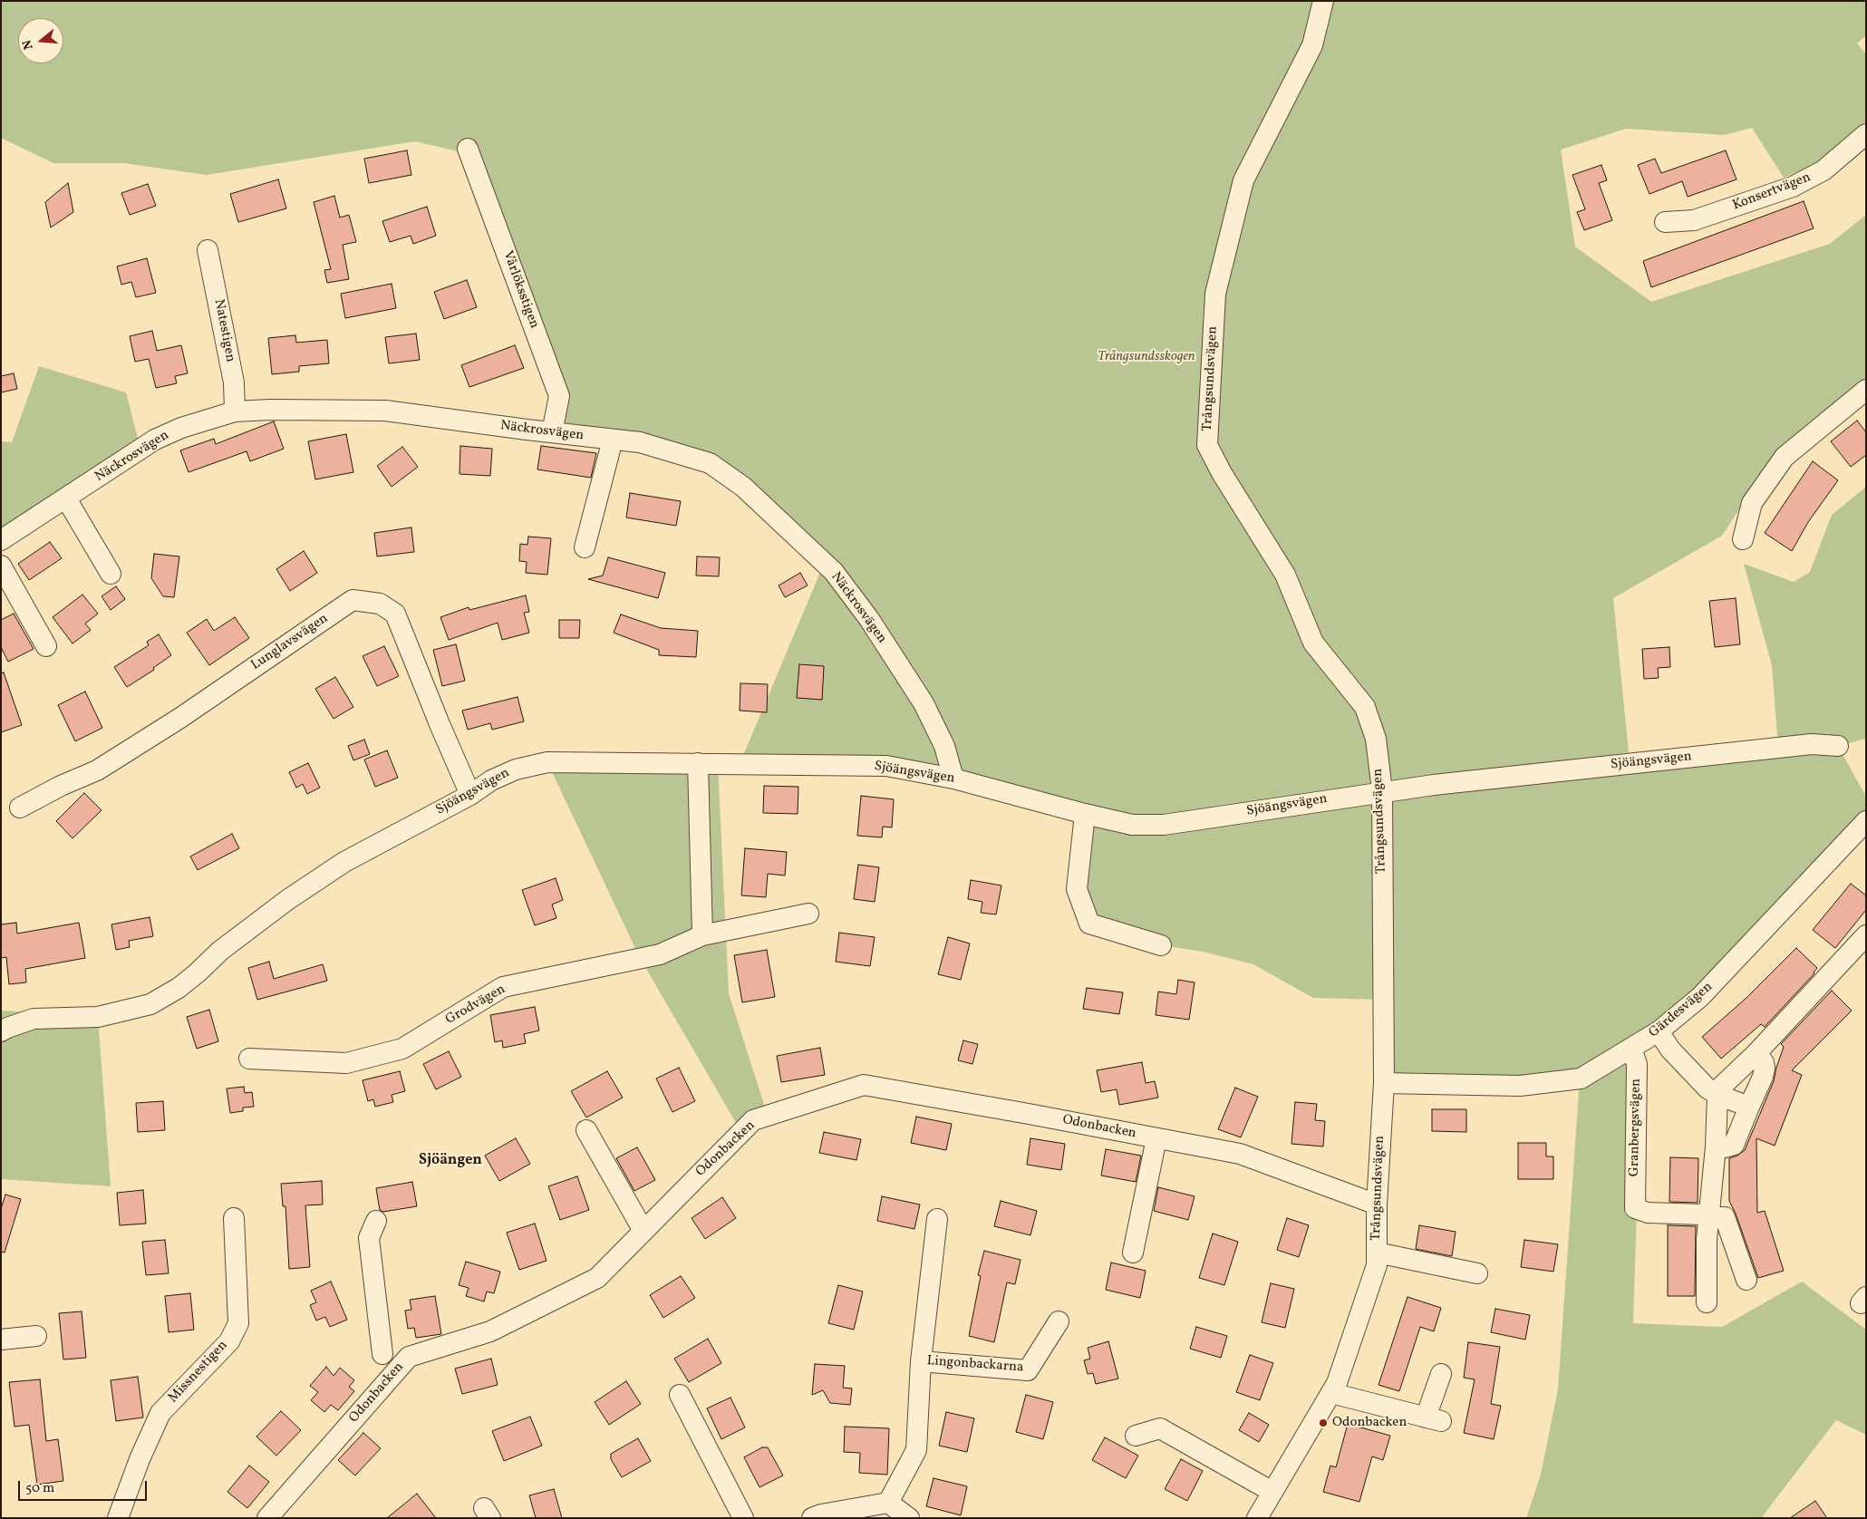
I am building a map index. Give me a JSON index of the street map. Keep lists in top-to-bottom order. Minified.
{"streets":{"street":["Konsertvägen","Vårlöksstigen","Natestigen","Trångsundsvägen","Näckrosvägen","Lunglavsvägen","Sjöängsvägen","Grodvägen","Gärdesvägen","Odonbacken","Granbergsvägen","Lingonbackarna","Missnestigen"]},"crossings":[["Vårlöksstigen","Näckrosvägen"],["Natestigen","Näckrosvägen"],["Trångsundsvägen","Sjöängsvägen"],["Trångsundsvägen","Gärdesvägen"],["Trångsundsvägen","Odonbacken"],["Näckrosvägen","Sjöängsvägen"],["Lunglavsvägen","Sjöängsvägen"],["Gärdesvägen","Granbergsvägen"]],"districts":["Sjöängen"],"parks":["Trångsundsskogen"],"places":["Odonbacken"],"scale_bar":"50 m","north":"left"}
